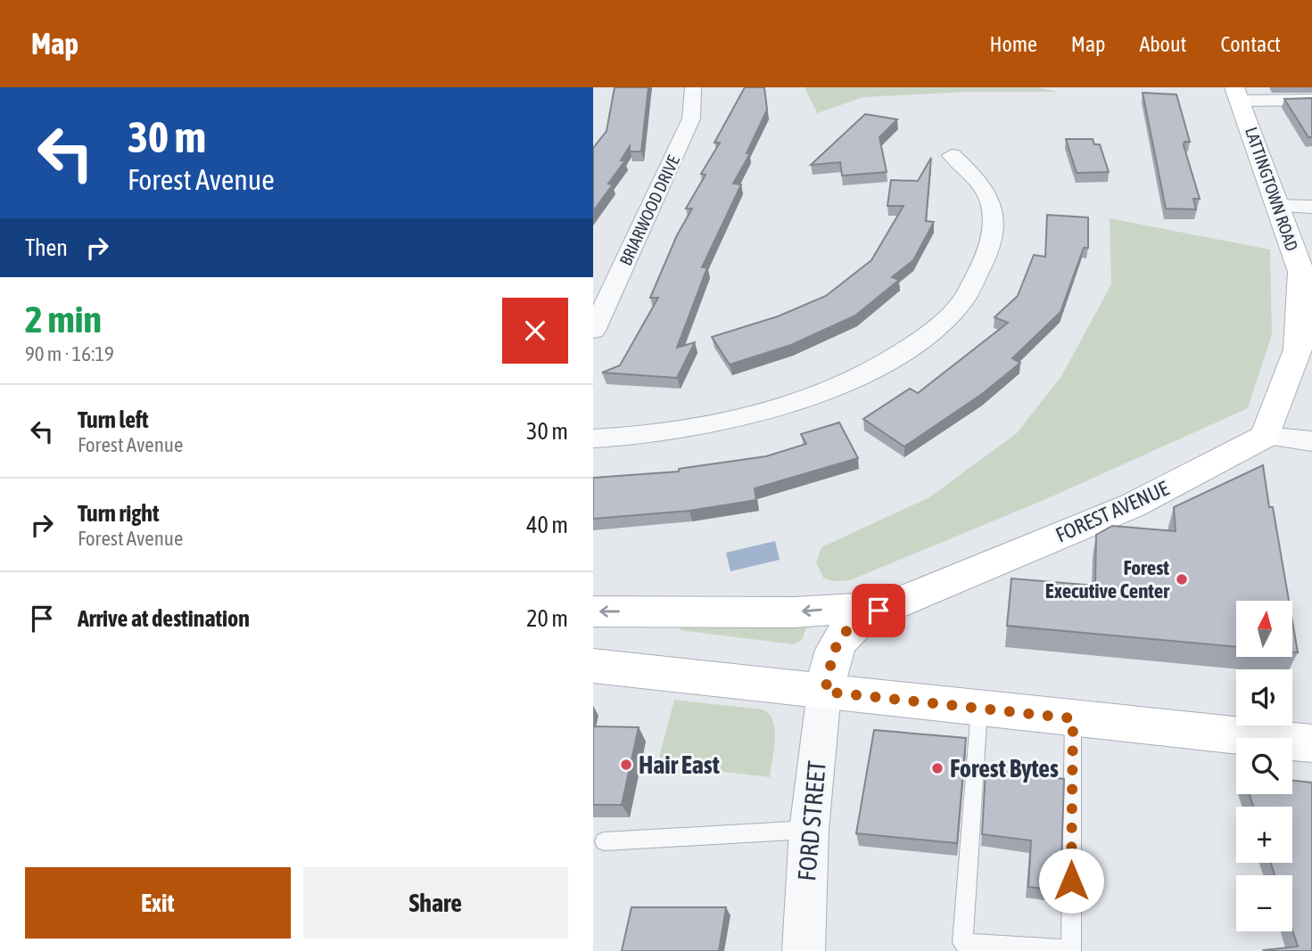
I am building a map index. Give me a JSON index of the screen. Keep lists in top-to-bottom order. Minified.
{"streets":{"main road":["LATTINGTOWN ROAD","FOREST AVENUE"],"street":["BRIARWOOD DRIVE","FORD STREET"]},"crossings":[["LATTINGTOWN ROAD","FOREST AVENUE"],["FOREST AVENUE","FORD STREET"]],"places":["Forest Executive Center","Hair East","Forest Bytes"],"north":"top","page":{"header":"Map","nav":["Home","Map","About","Contact"],"turn":["30 m","Forest Avenue"],"then":"Then","heading":["2 min","90 m · 16:19"],"list":[{"name":"Turn left","note":"Forest Avenue","value":"30 m"},{"name":"Turn right","note":"Forest Avenue","value":"40 m"},{"name":"Arrive at destination","value":"20 m"}],"map_buttons":["+","−"],"buttons":["Exit","Share"]}}
